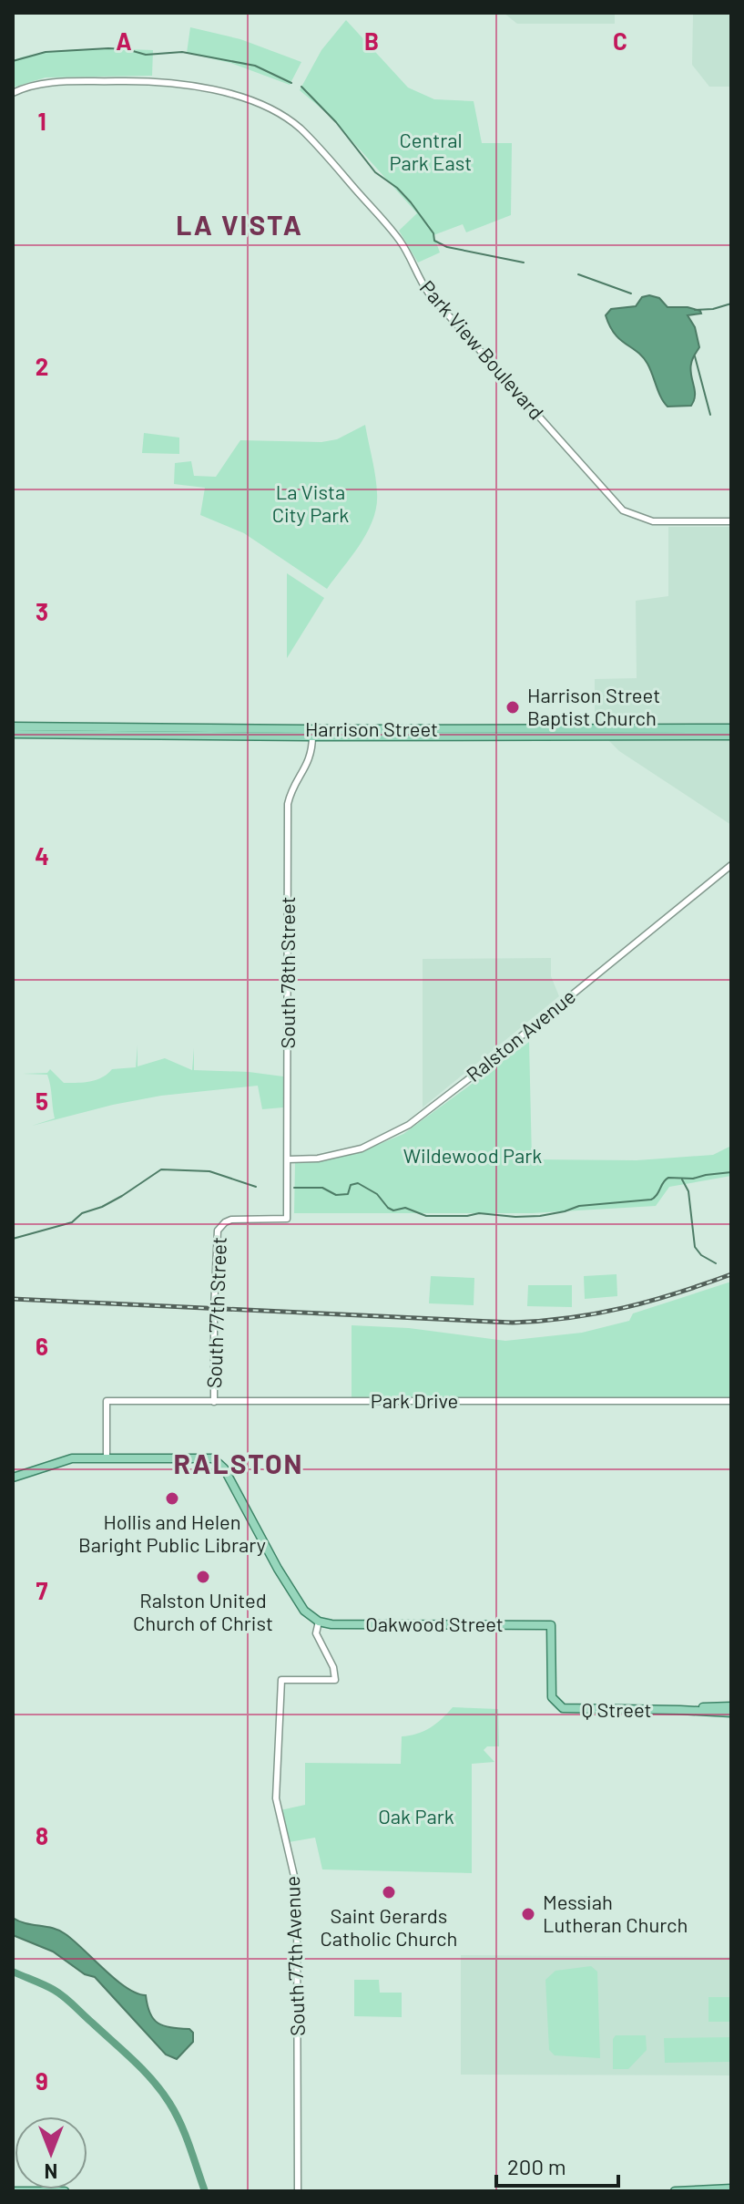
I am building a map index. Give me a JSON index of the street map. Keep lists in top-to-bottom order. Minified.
{"streets":{"main road":["Harrison Street","Oakwood Street","Q Street"],"street":["Park View Boulevard","South 78th Street","Ralston Avenue","South 77th Street","Park Drive","South 77th Avenue"]},"crossings":[["Harrison Street","South 78th Street"],["South 78th Street","Ralston Avenue"],["South 78th Street","South 77th Street"],["South 77th Street","Park Drive"],["Oakwood Street","Q Street"],["Oakwood Street","South 77th Avenue"]],"districts":["LA VISTA","RALSTON"],"parks":["Central Park East","La Vista City Park","Wildewood Park","Oak Park"],"places":["Harrison Street Baptist Church","Hollis and Helen Baright Public Library","Ralston United Church of Christ","Saint Gerards Catholic Church","Messiah Lutheran Church"],"scale_bar":"200 m","north":"bottom","grid":{"columns":["A","B","C"],"rows":["1","2","3","4","5","6","7","8","9"]}}
